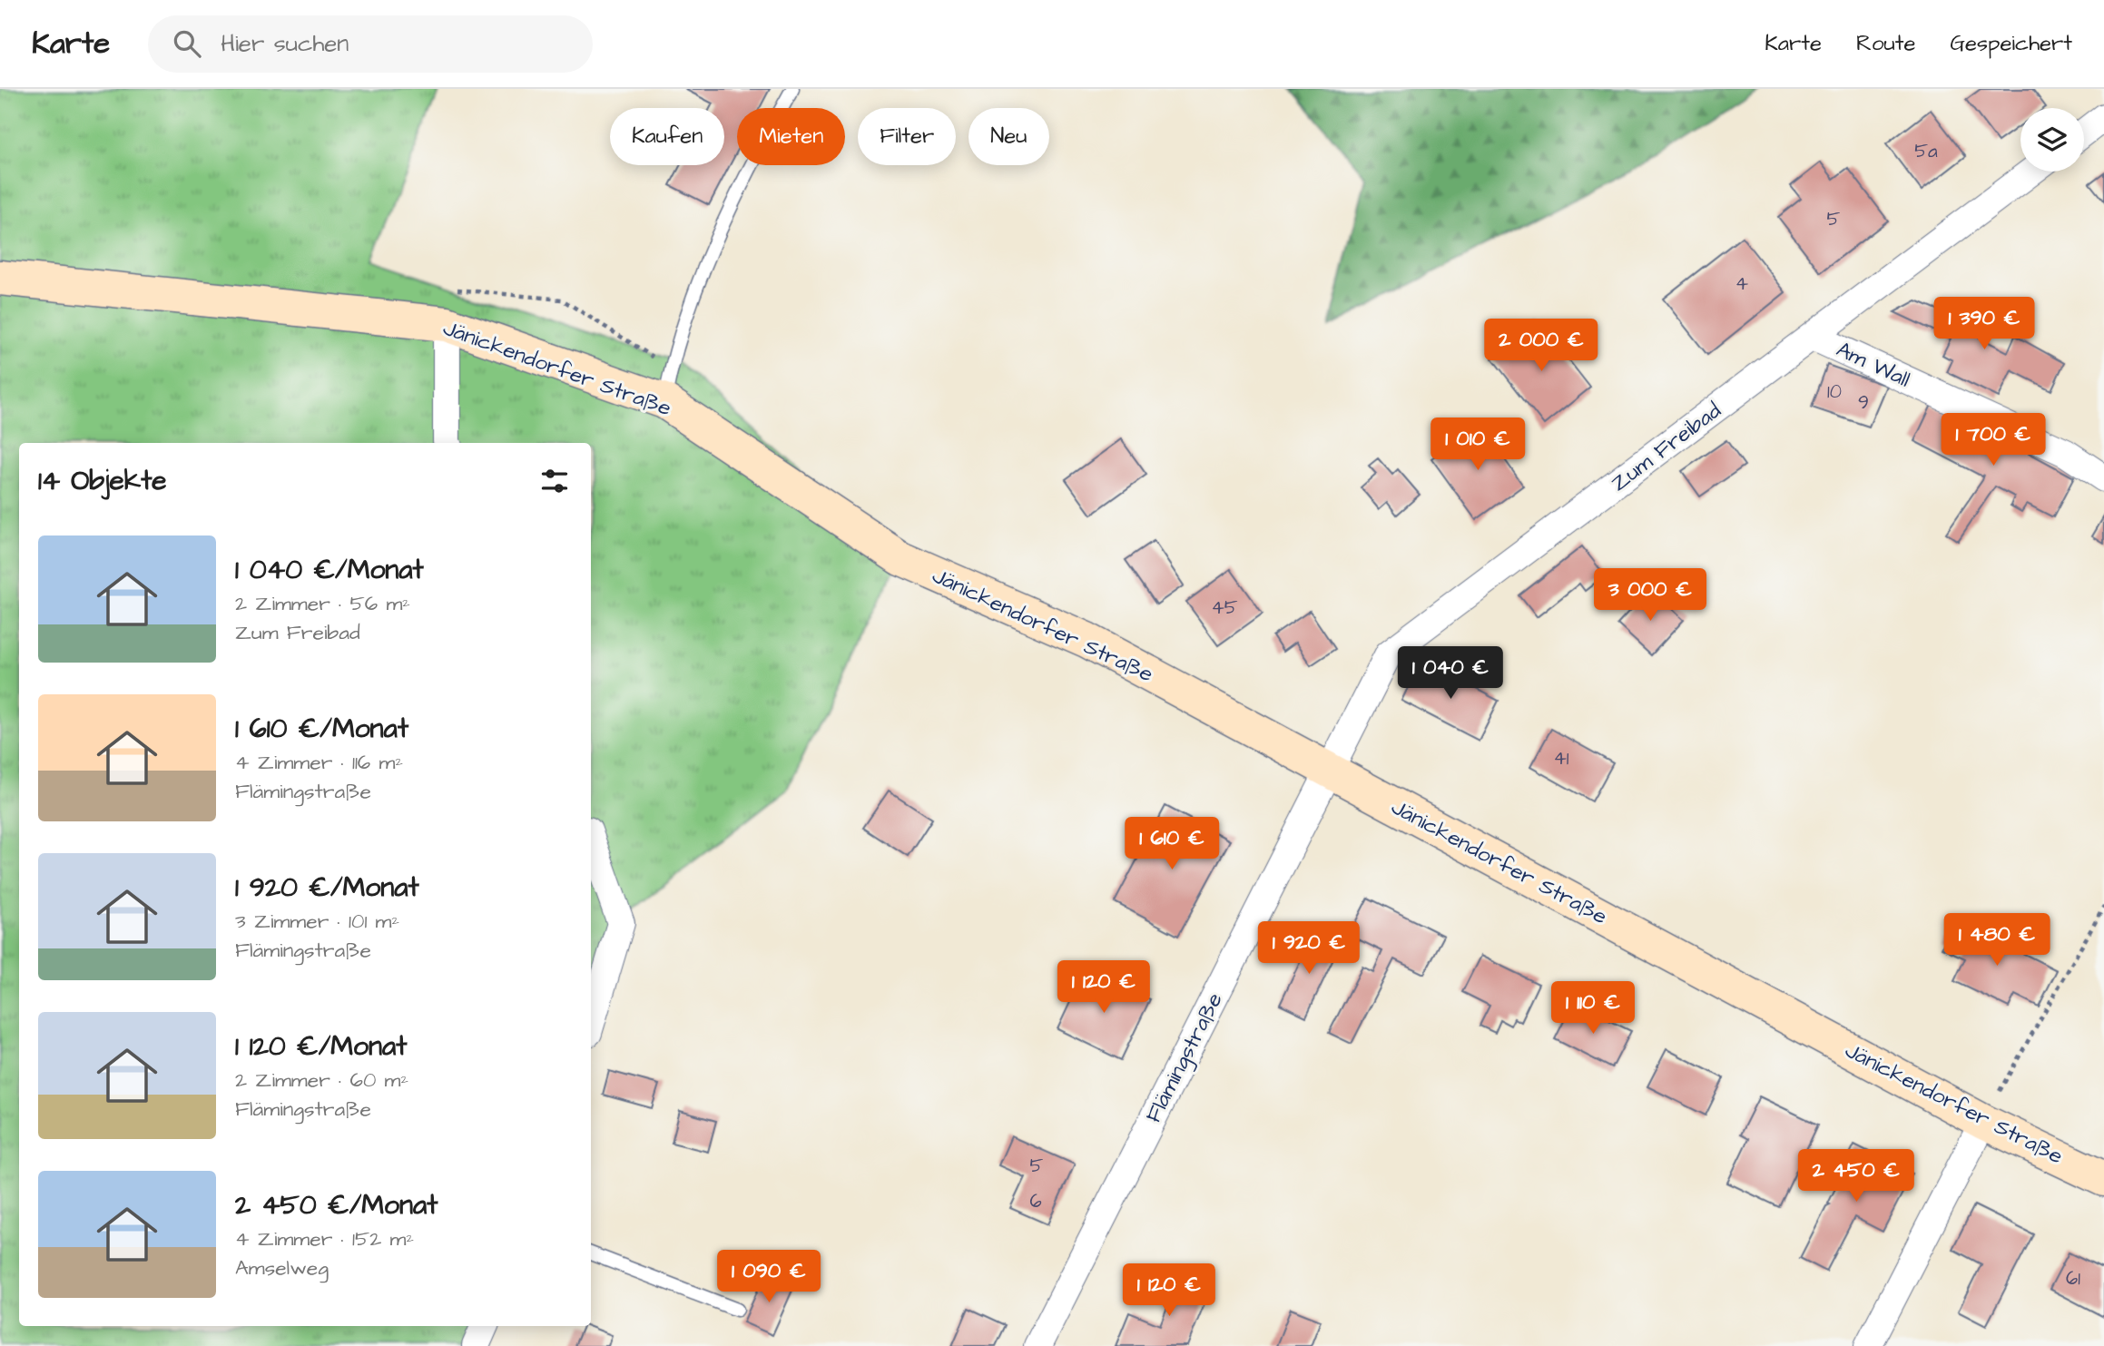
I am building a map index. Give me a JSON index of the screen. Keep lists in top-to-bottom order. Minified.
{"streets":{"main road":["Jänickendorfer Straße"],"street":["Am Wall","Zum Freibad","Flämingstraße"]},"crossings":[["Am Wall","Zum Freibad"],["Jänickendorfer Straße","Zum Freibad"],["Jänickendorfer Straße","Flämingstraße"],["Zum Freibad","Flämingstraße"]],"house_numbers":["5a","5","4","10","9","45","41","5","6","61"],"page":{"header":"Karte","search":"Hier suchen","nav":["Karte","Route","Gespeichert"],"chip":["Kaufen","Mieten","Filter","Neu"],"price":["1 390 €","2 000 €","1 700 €","1 010 €","3 000 €","1 040 €","1 610 €","1 480 €","1 920 €","1 120 €","1 110 €","2 450 €","1 090 €","1 120 €"],"heading":"14 Objekte","list":[{"name":"1 040 €/Monat","note":"2 Zimmer · 56 m² · Zum Freibad"},{"name":"1 610 €/Monat","note":"4 Zimmer · 116 m² · Flämingstraße"},{"name":"1 920 €/Monat","note":"3 Zimmer · 101 m² · Flämingstraße"},{"name":"1 120 €/Monat","note":"2 Zimmer · 60 m² · Flämingstraße"},{"name":"2 450 €/Monat","note":"4 Zimmer · 152 m² · Amselweg"}]}}
